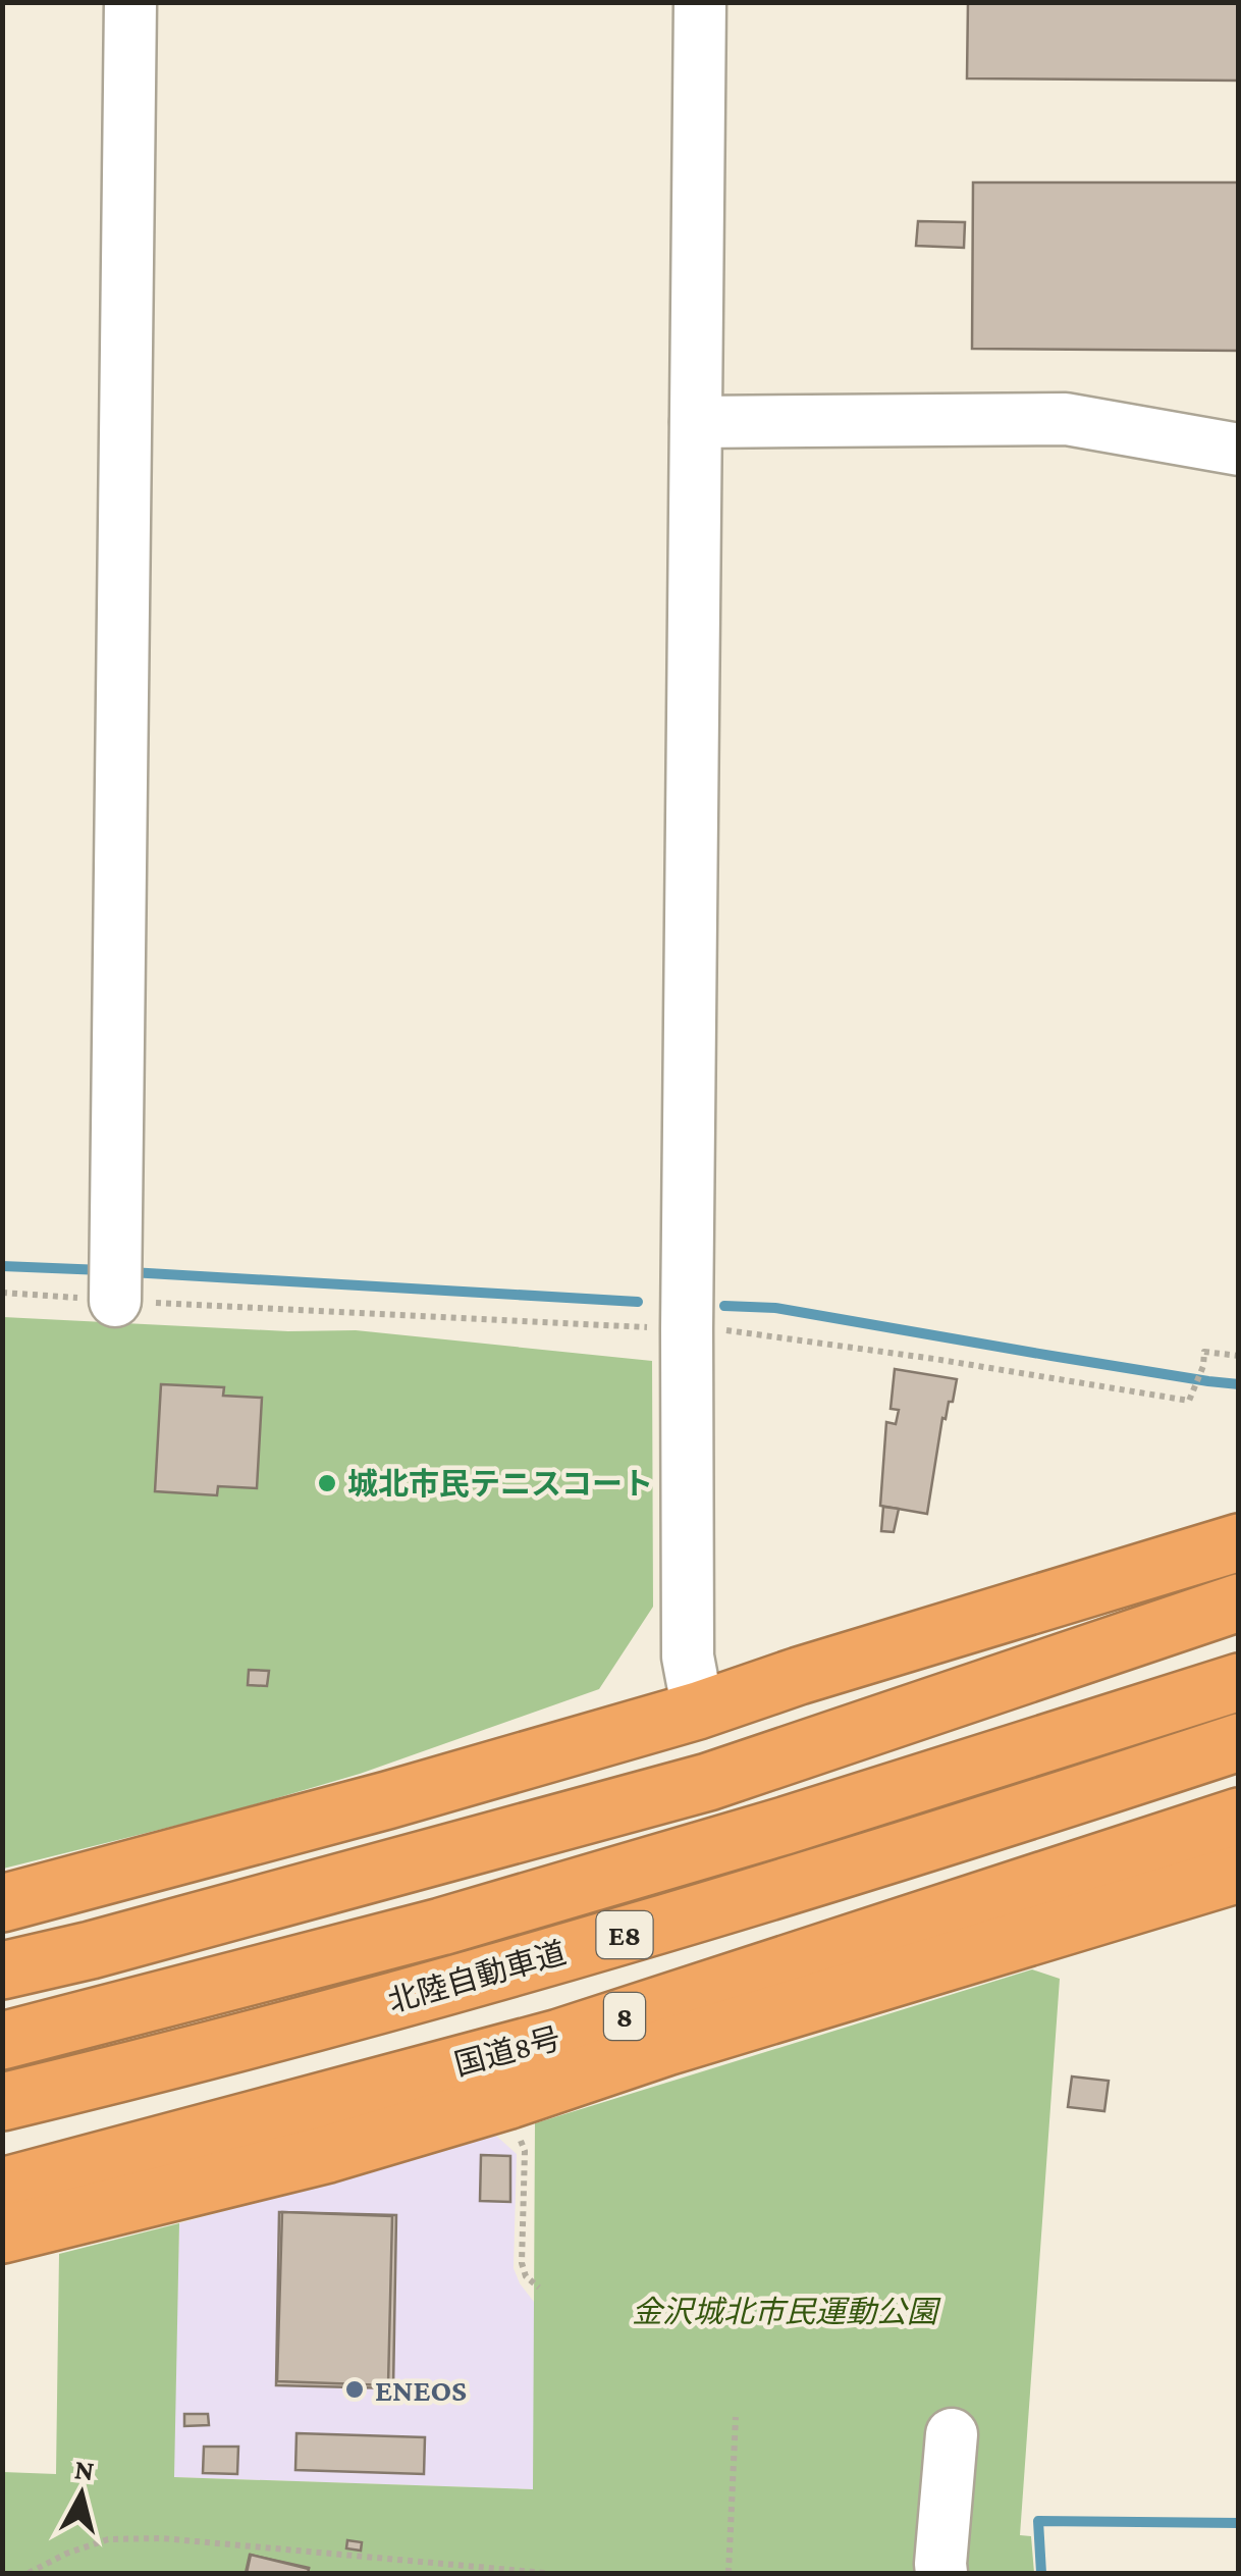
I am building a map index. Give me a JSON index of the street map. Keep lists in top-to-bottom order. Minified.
{"streets":{"highway":["E8","北陸自動車道","8","国道8号"]},"parks":["金沢城北市民運動公園"],"places":["城北市民テニスコート","ENEOS"],"north":"top"}
